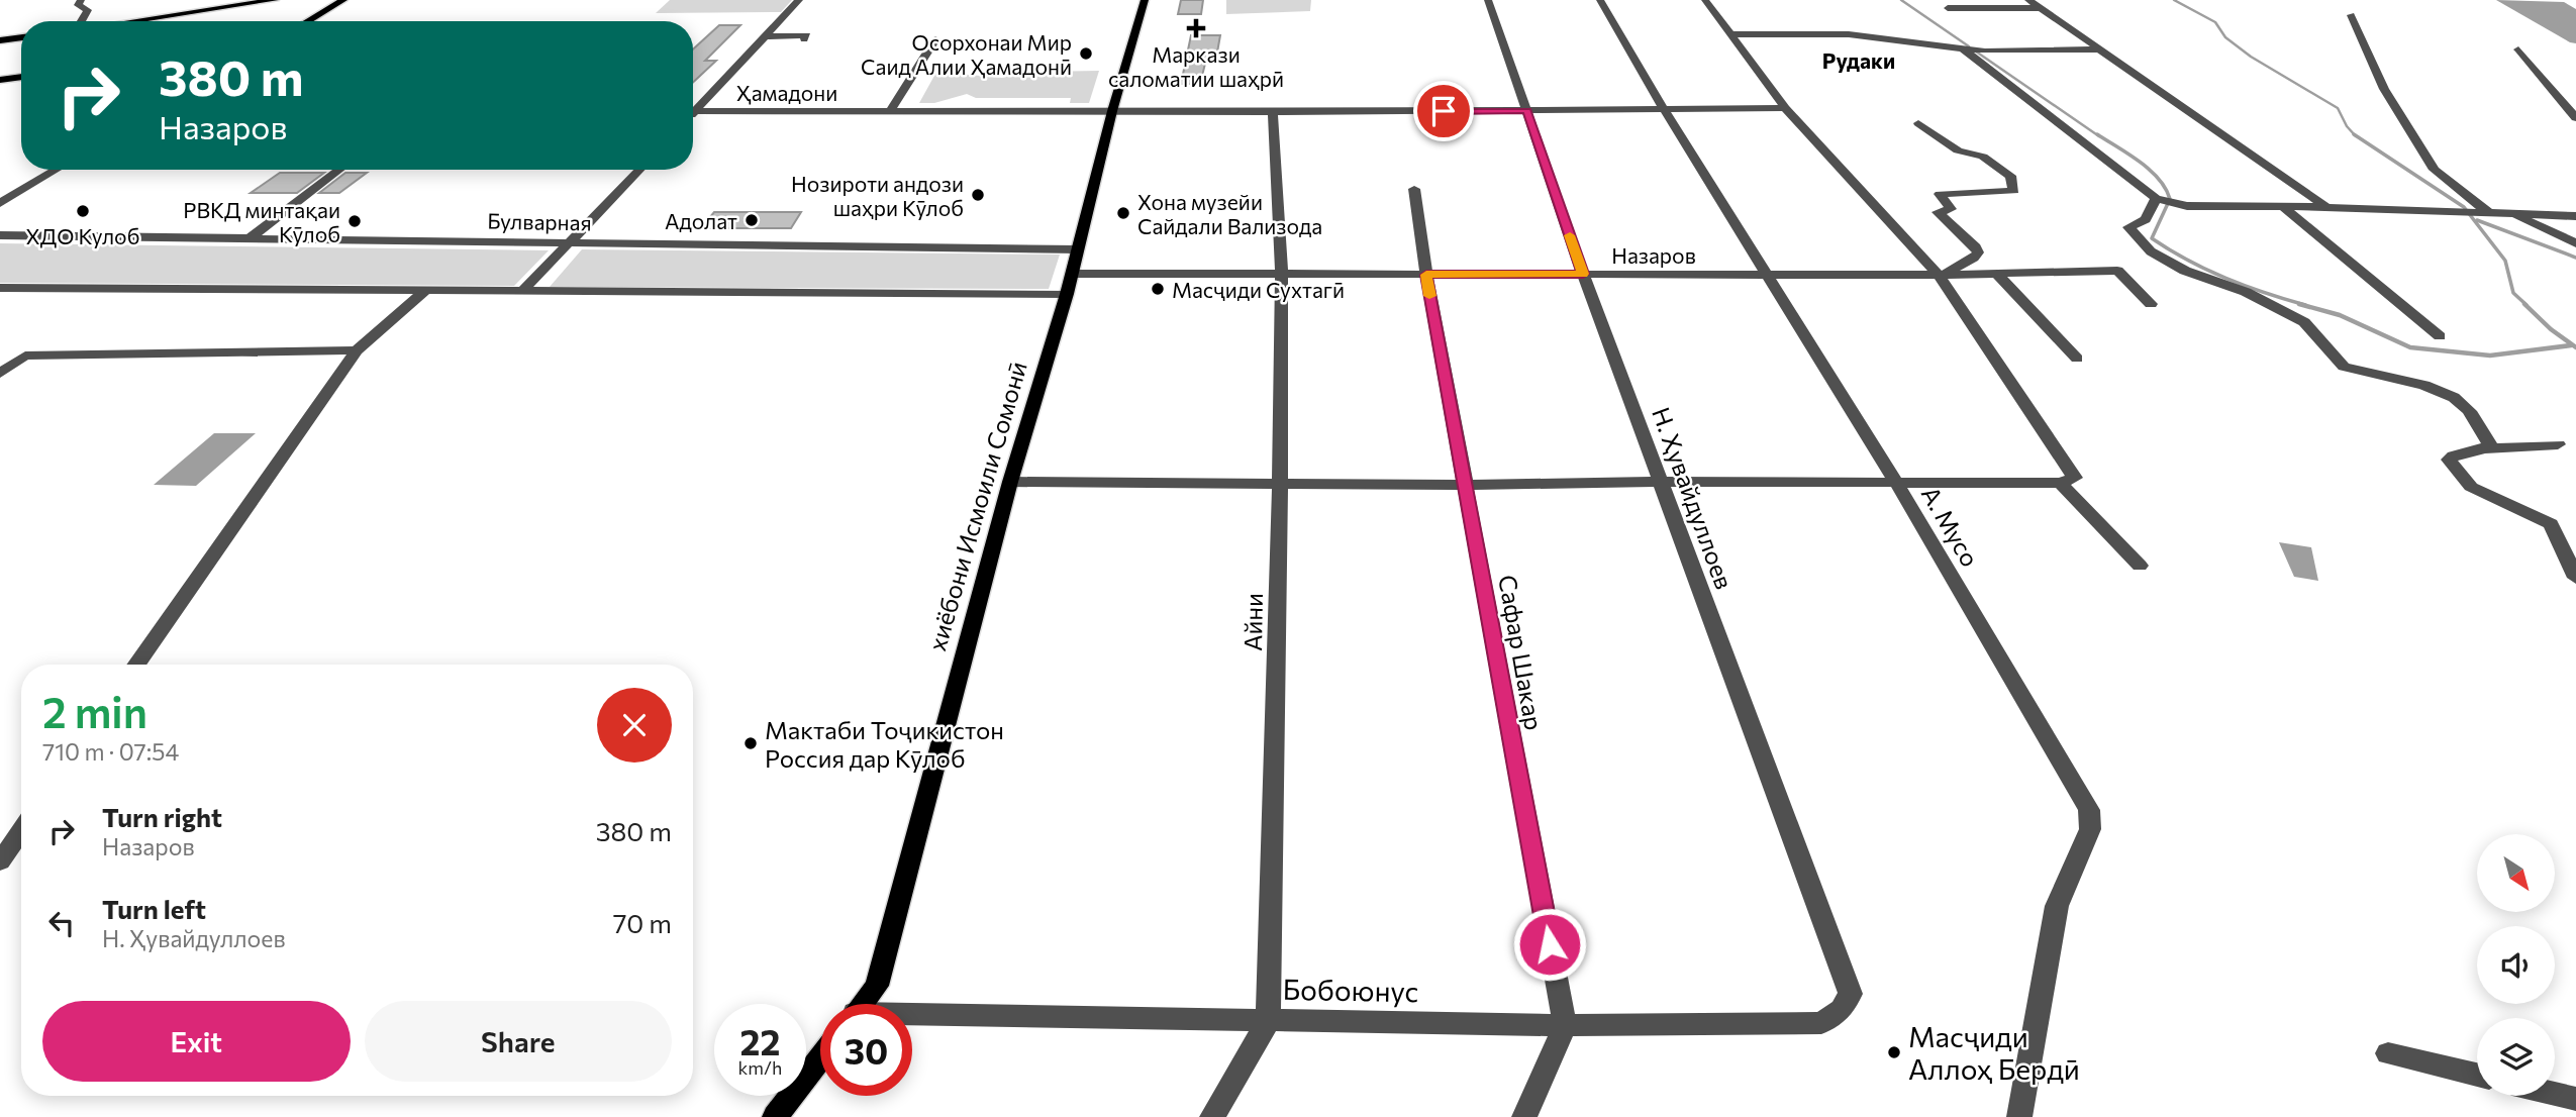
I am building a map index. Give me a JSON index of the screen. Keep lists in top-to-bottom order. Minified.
{"streets":{"main road":["хиёбони Исмоили Сомонӣ"],"street":["Ҳамадони","Булварная","Назаров","Н. Ҳувайдуллоев","А. Мусо","Айни","Сафар Шакар","Бобоюнус"]},"crossings":[["Ҳамадони","Н. Ҳувайдуллоев"],["Ҳамадони","хиёбони Исмоили Сомонӣ"],["Ҳамадони","А. Мусо"],["Ҳамадони","Айни"],["Булварная","хиёбони Исмоили Сомонӣ"],["Назаров","Н. Ҳувайдуллоев"],["Назаров","хиёбони Исмоили Сомонӣ"],["Назаров","А. Мусо"],["Назаров","Айни"],["Назаров","Сафар Шакар"],["Н. Ҳувайдуллоев","Бобоюнус"],["Айни","Бобоюнус"],["Сафар Шакар","Бобоюнус"]],"districts":["Рудаки"],"places":{"health":["Маркази саломатии шаҳрӣ"],"other":["Осорхонаи Мир Саид Алии Ҳамадонӣ","Нозироти андози шаҳри Кӯлоб","ХДО Кулоб","Хона музейи Сайдали Вализода","Адолат","РВКД минтақаи Кӯлоб","Масҷиди Сухтагӣ","Мактаби Тоҷикистон Россия дар Кӯлоб","Масҷиди Аллоҳ Бердӣ"]},"north":"bottom right","page":{"turn":["380 m","Назаров"],"heading":["2 min","710 m · 07:54"],"list":[{"name":"Turn right","note":"Назаров","value":"380 m"},{"name":"Turn left","note":"Н. Ҳувайдуллоев","value":"70 m"}],"buttons":["Exit","Share"],"speed":"22 km/h","limit":"30"}}
